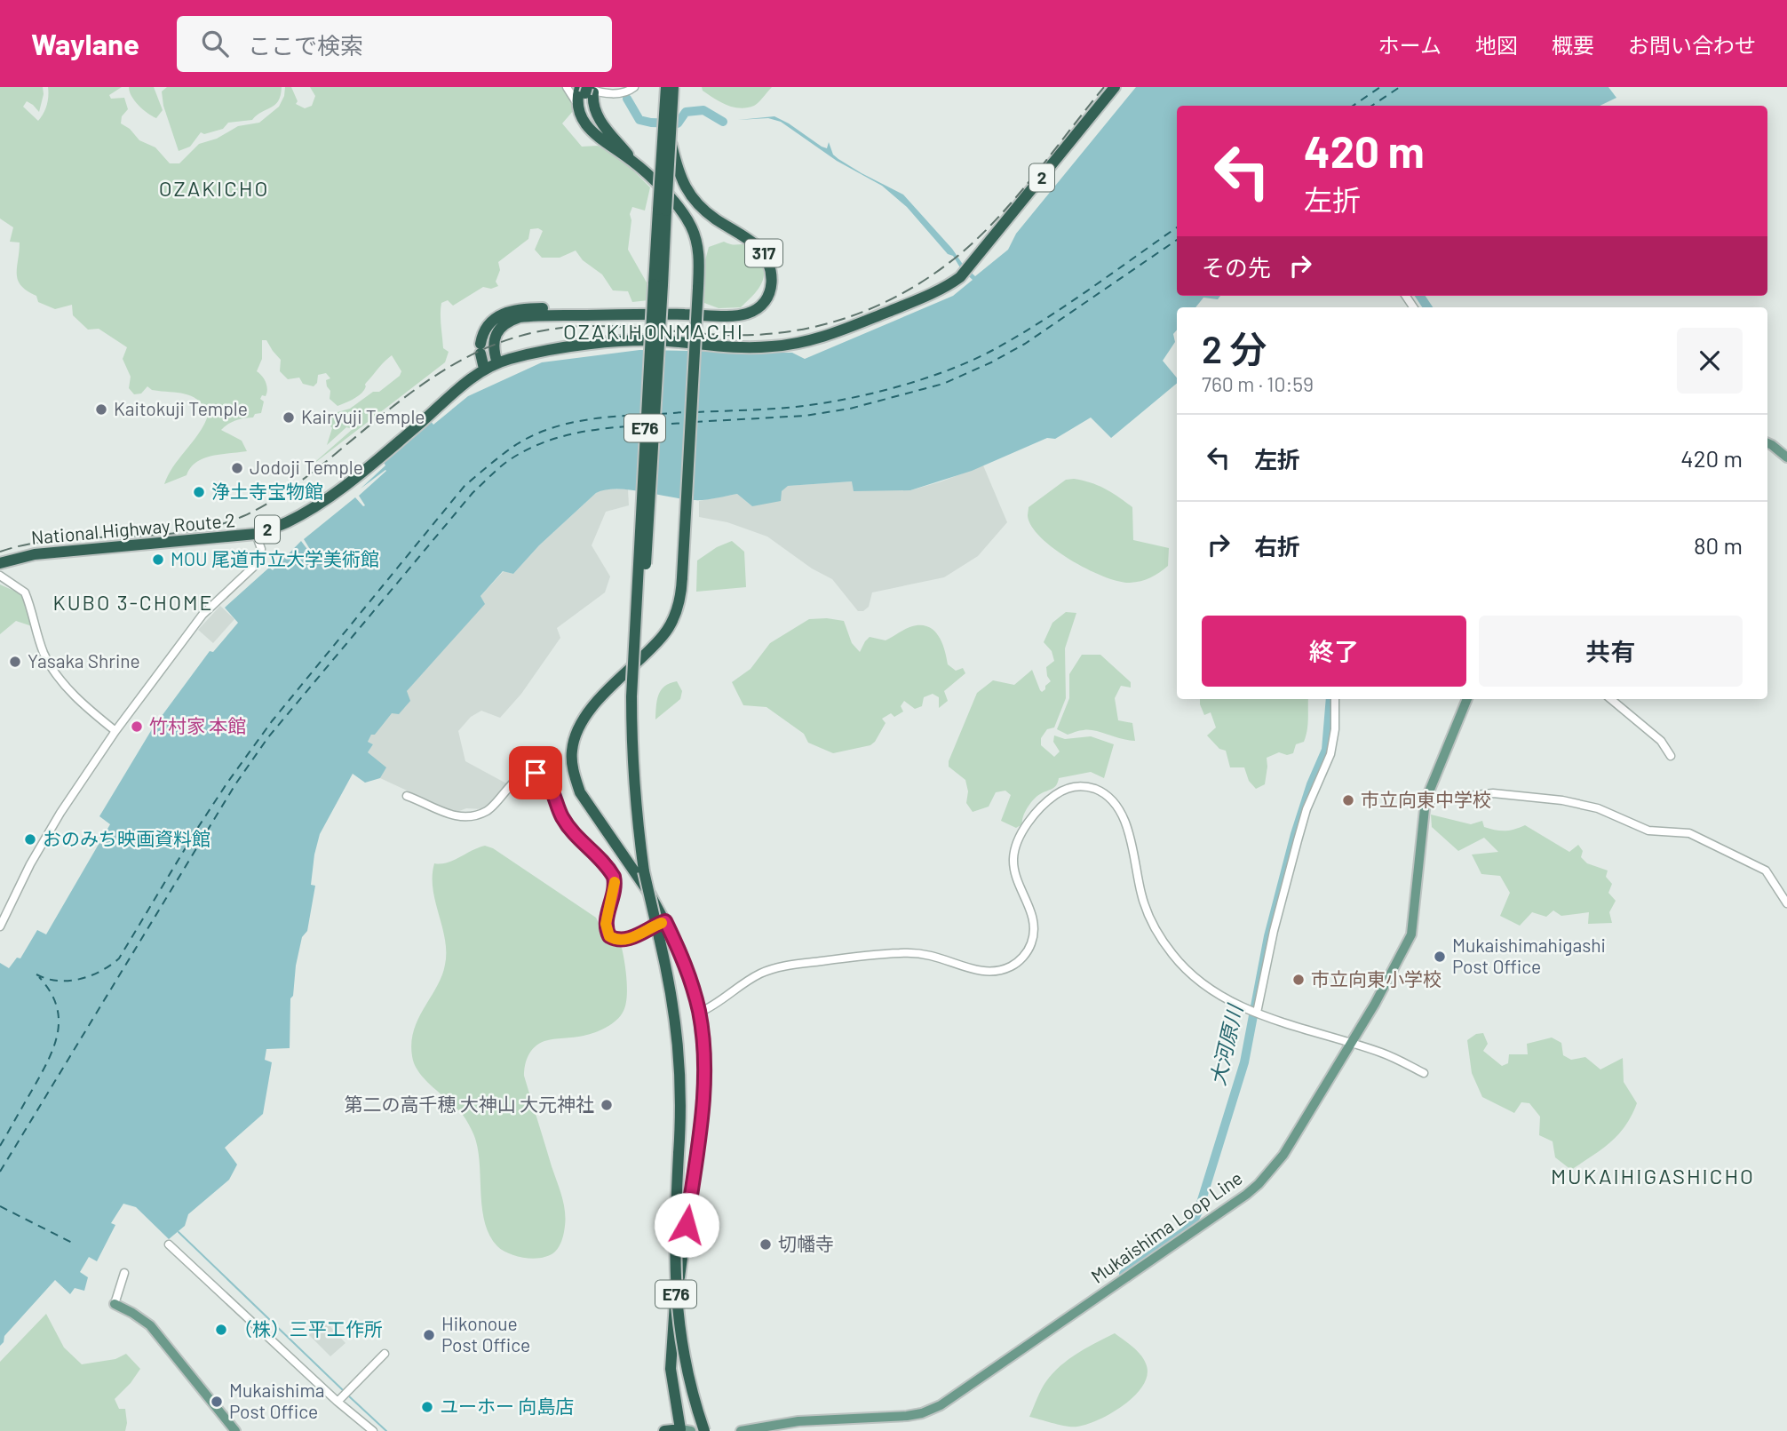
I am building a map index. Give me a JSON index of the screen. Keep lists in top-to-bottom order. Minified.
{"streets":{"highway":["2","317","E76","National Highway Route 2"],"main road":["Mukaishima Loop Line"]},"crossings":[["317","E76"],["317","National Highway Route 2"]],"districts":["OZAKICHO","OZAKIHONMACHI","KUBO 3-CHOME","MUKAIHIGASHICHO"],"water":["大河原川"],"places":["Kaitokuji Temple","Kairyuji Temple","Jodoji Temple","浄土寺宝物館","MOU 尾道市立大学美術館","Yasaka Shrine","竹村家 本館","市立向東中学校","おのみち映画資料館","Mukaishimahigashi Post Office","市立向東小学校","第二の高千穂 大神山 大元神社","切幡寺","（株）三平工作所","Hikonoue Post Office","Mukaishima Post Office","ユーホー 向島店"],"page":{"header":"Waylane","search":"ここで検索","nav":["ホーム","地図","概要","お問い合わせ"],"turn":["420 m","左折"],"then":"その先","heading":["2 分","760 m · 10:59"],"list":[{"name":"左折","value":"420 m"},{"name":"右折","value":"80 m"}],"buttons":["終了","共有"]}}
